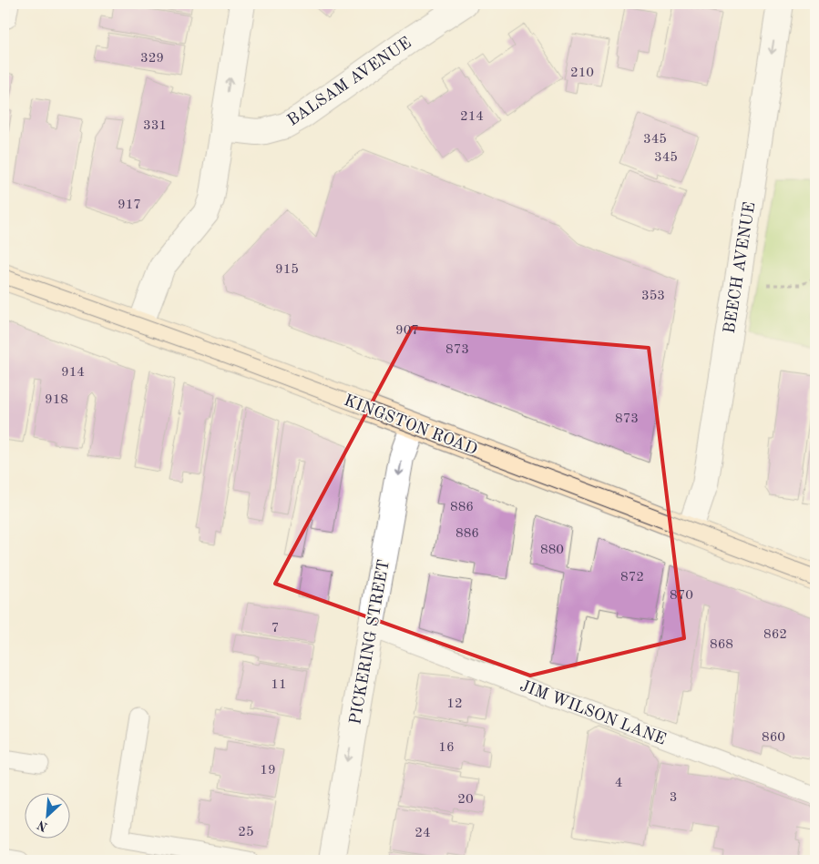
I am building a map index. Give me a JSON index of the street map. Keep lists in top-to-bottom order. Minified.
{"streets":{"main road":["KINGSTON ROAD"],"street":["BALSAM AVENUE","BEECH AVENUE","PICKERING STREET"],"lane":["JIM WILSON LANE"]},"crossings":[["BEECH AVENUE","KINGSTON ROAD"],["KINGSTON ROAD","PICKERING STREET"],["PICKERING STREET","JIM WILSON LANE"]],"one_way":["BEECH AVENUE","PICKERING STREET"],"house_numbers":["329","210","214","331","345","345","917","915","353","907","873","914","918","873","886","886","880","872","870","7","862","868","11","12","860","16","19","4","3","20","25","24"],"north":"bottom left"}
